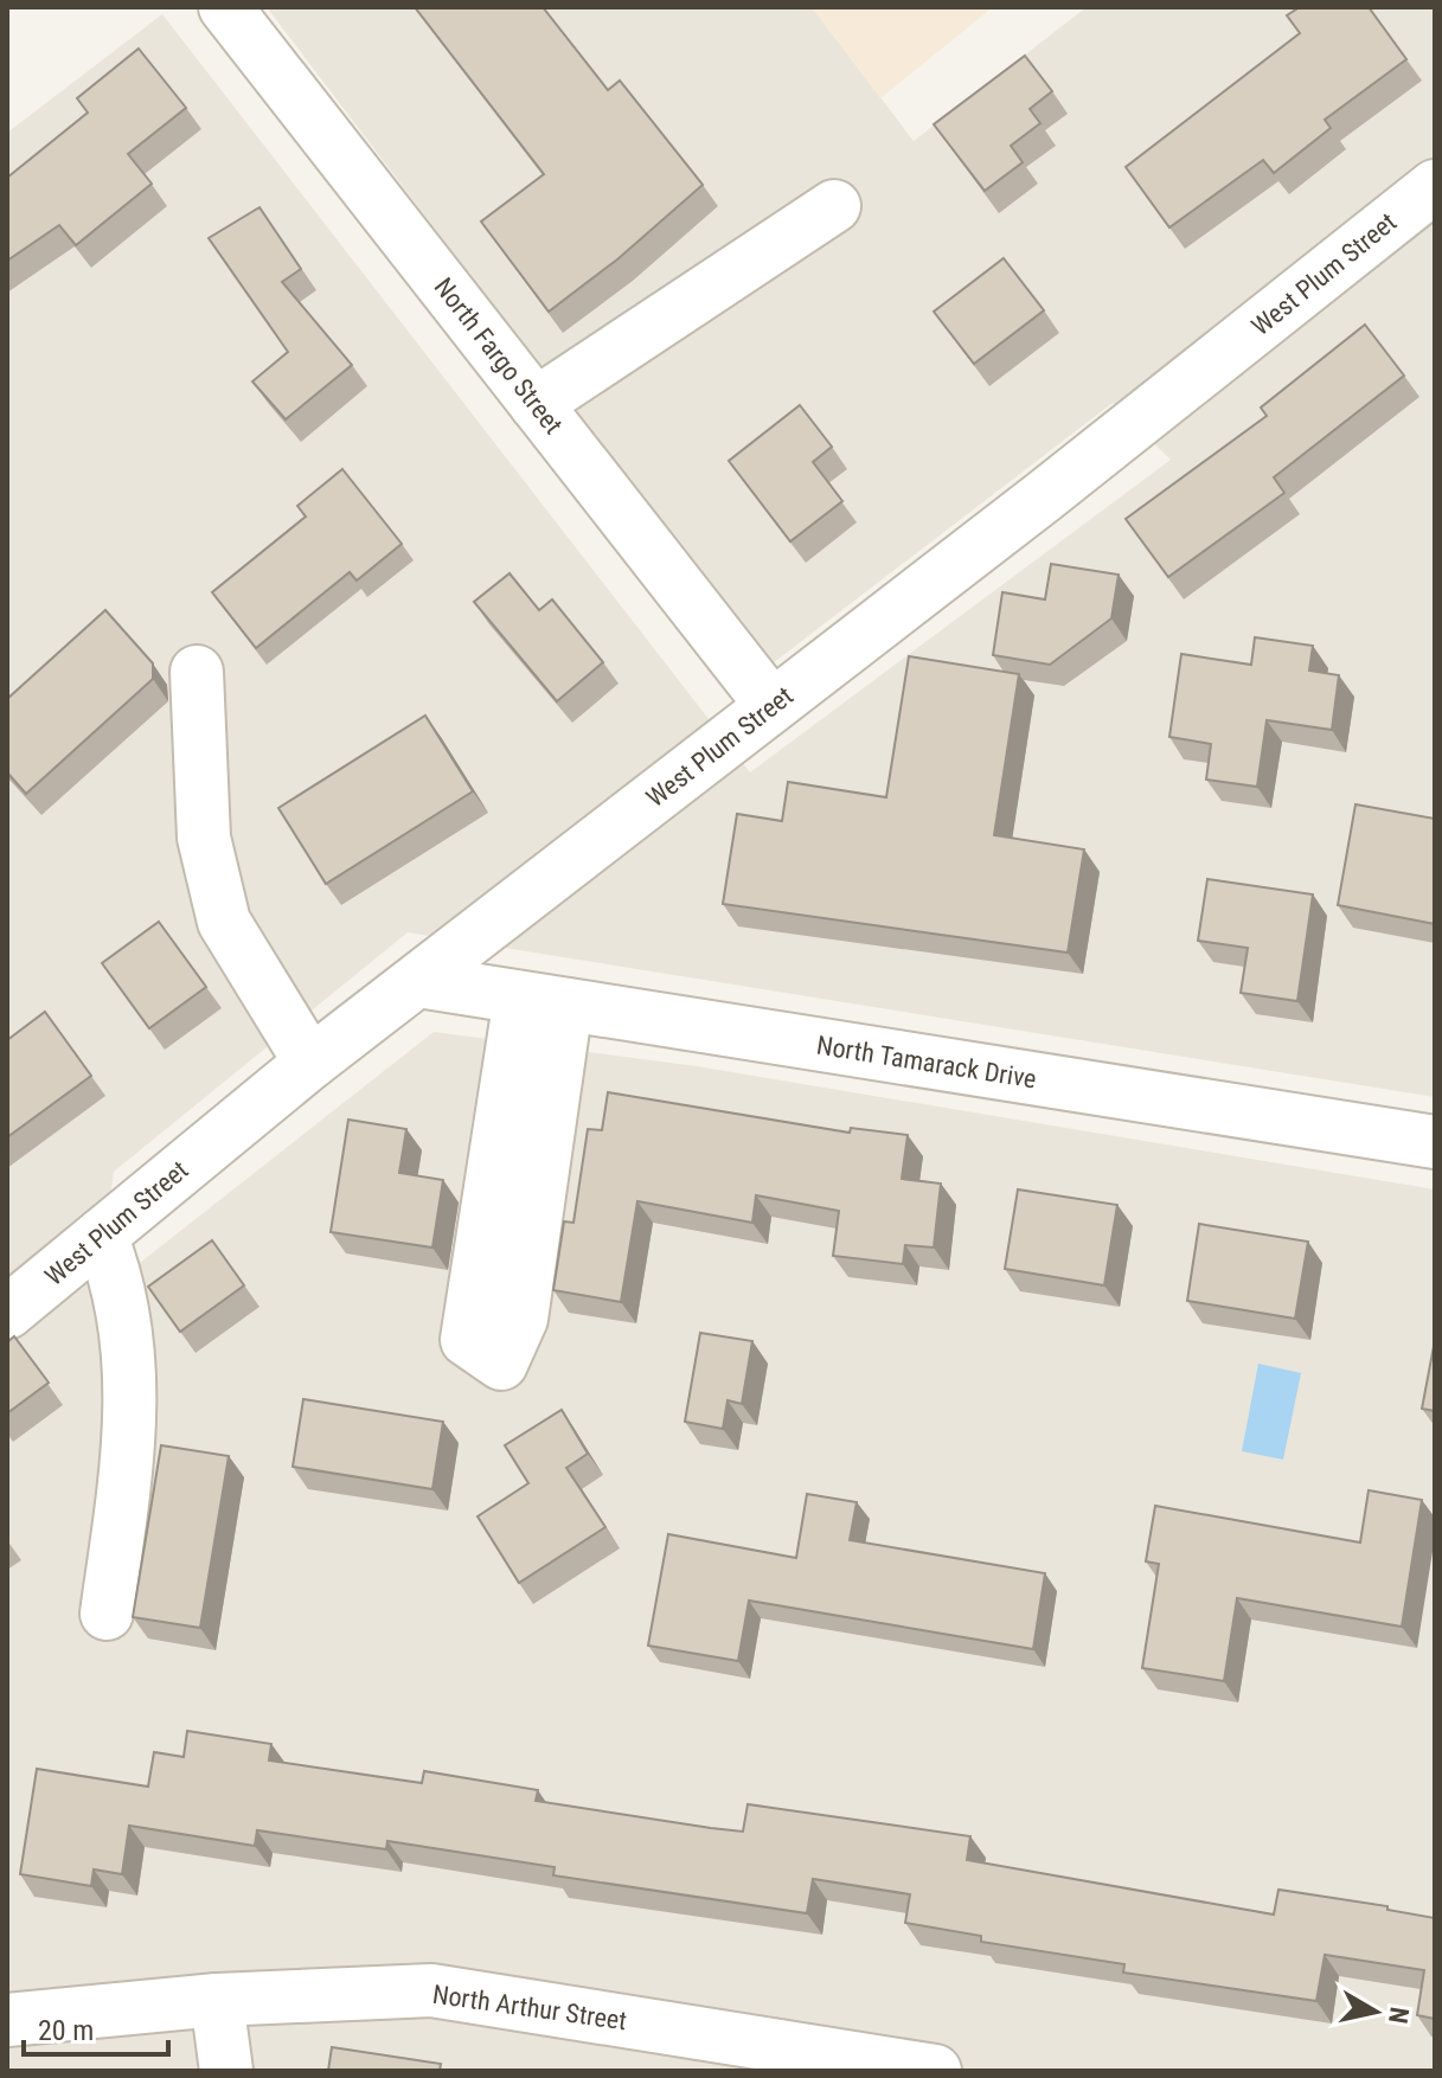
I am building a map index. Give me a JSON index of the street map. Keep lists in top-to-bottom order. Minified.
{"streets":{"street":["West Plum Street","North Fargo Street","North Tamarack Drive","North Arthur Street"]},"crossings":[["West Plum Street","North Fargo Street"],["West Plum Street","North Tamarack Drive"]],"scale_bar":"20 m","north":"right"}
